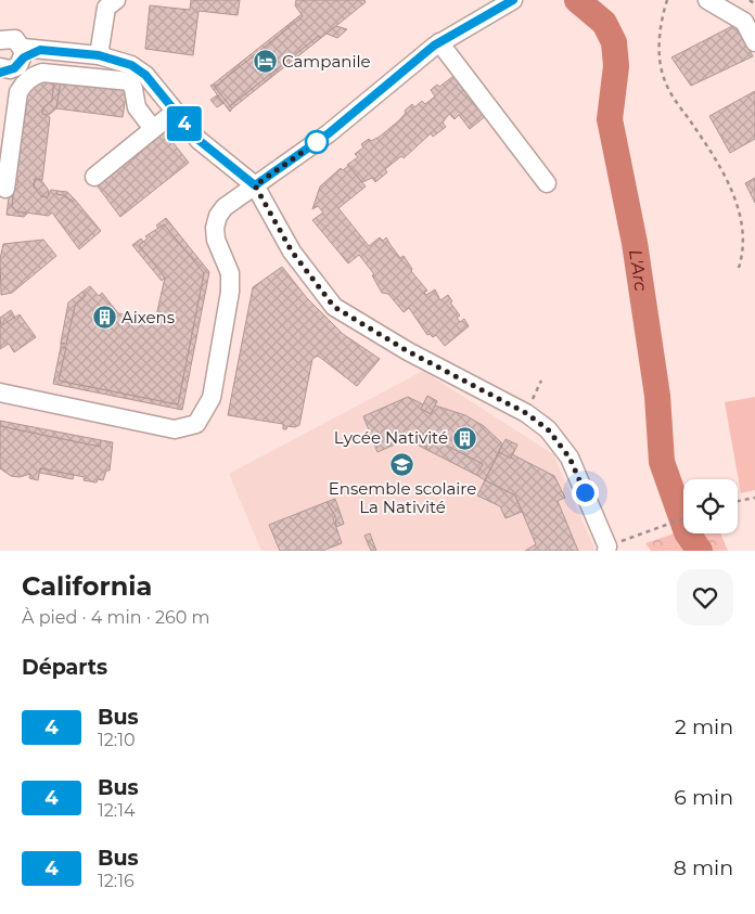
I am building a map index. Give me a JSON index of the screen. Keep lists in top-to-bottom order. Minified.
{"water":["L'Arc"],"places":{"hotel":["Campanile"],"building":["Aixens","Lycée Nativité"],"school or university":["Ensemble scolaire La Nativité"]},"lines":["bus line 4"],"page":{"on_map":"4","heading":[["California","À pied · 4 min · 260 m"],"Départs"],"list":[{"mark":"4","name":"Bus","note":"12:10","value":"2 min"},{"mark":"4","name":"Bus","note":"12:14","value":"6 min"},{"mark":"4","name":"Bus","note":"12:16","value":"8 min"}]}}
